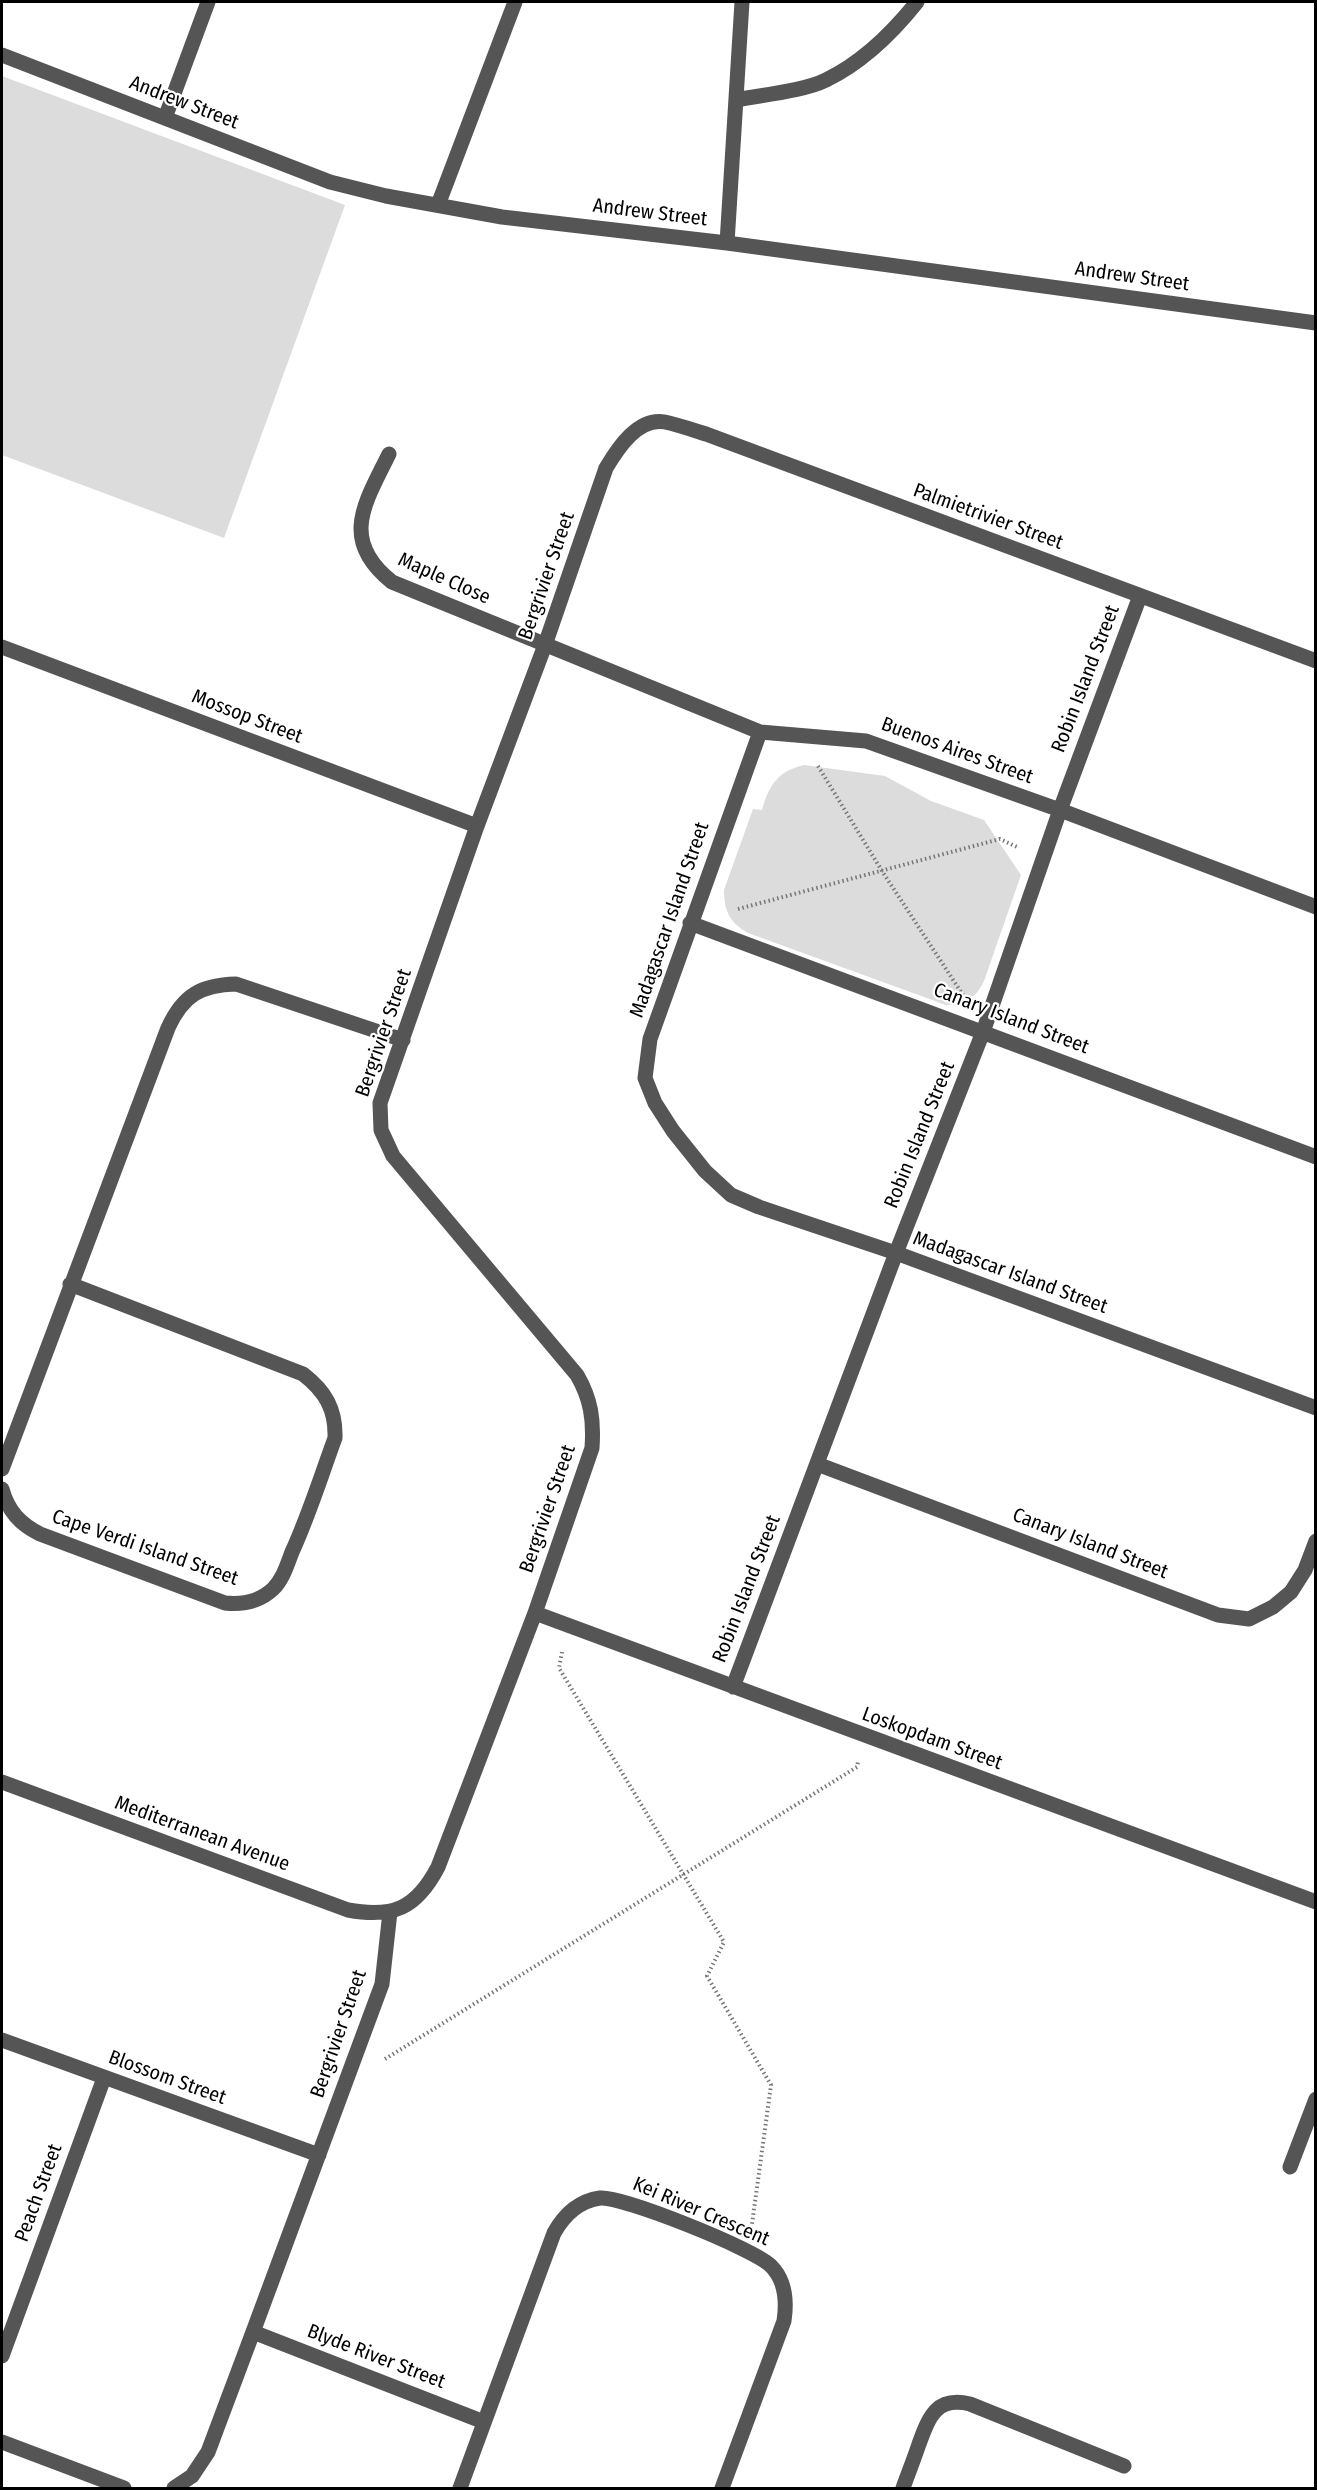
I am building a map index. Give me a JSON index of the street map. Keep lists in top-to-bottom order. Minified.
{"streets":{"street":["Andrew Street","Palmietrivier Street","Bergrivier Street","Maple Close","Robin Island Street","Mossop Street","Buenos Aires Street","Madagascar Island Street","Canary Island Street","Cape Verdi Island Street","Loskopdam Street","Mediterranean Avenue","Blossom Street","Peach Street","Kei River Crescent","Blyde River Street"]},"crossings":[["Palmietrivier Street","Bergrivier Street"],["Palmietrivier Street","Robin Island Street"],["Bergrivier Street","Maple Close"],["Bergrivier Street","Mossop Street"],["Bergrivier Street","Buenos Aires Street"],["Bergrivier Street","Loskopdam Street"],["Bergrivier Street","Mediterranean Avenue"],["Bergrivier Street","Blossom Street"],["Bergrivier Street","Blyde River Street"],["Maple Close","Buenos Aires Street"],["Robin Island Street","Buenos Aires Street"],["Robin Island Street","Madagascar Island Street"],["Robin Island Street","Canary Island Street"],["Robin Island Street","Loskopdam Street"],["Buenos Aires Street","Madagascar Island Street"],["Madagascar Island Street","Canary Island Street"],["Blossom Street","Peach Street"],["Kei River Crescent","Blyde River Street"]]}
